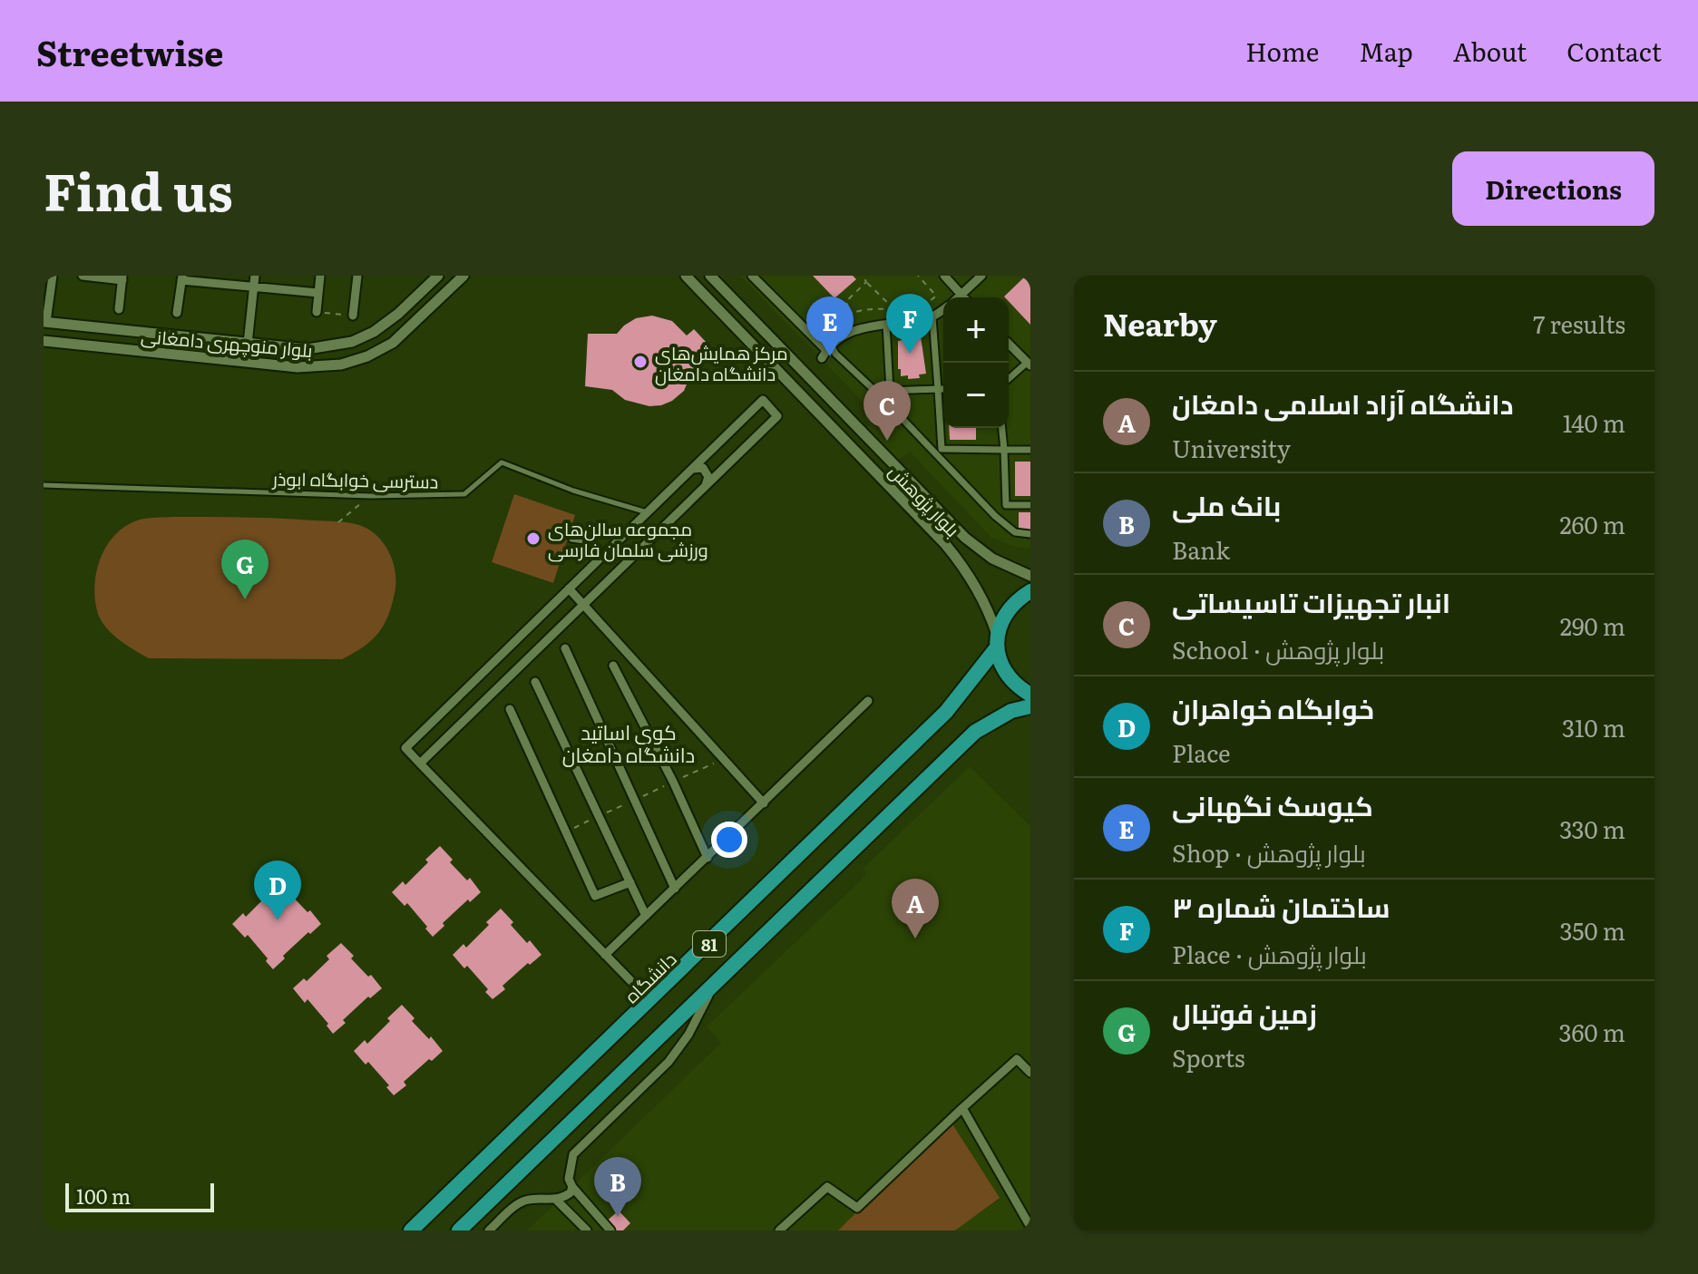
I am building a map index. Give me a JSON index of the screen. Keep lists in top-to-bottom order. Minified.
{"streets":{"highway":["81","دانشگاه"],"street":["بلوار منوچهری دامغانی","بلوار پژوهش"],"lane":["دسترسی خوابگاه ابوذر"]},"crossings":[["بلوار پژوهش","81"],["بلوار پژوهش","دانشگاه"],["81","دانشگاه"]],"districts":["کوی اساتید دانشگاه دامغان"],"places":["مرکز همایش‌های دانشگاه دامغان","مجموعه سالن‌های ورزشی سلمان فارسی"],"scale_bar":"100 m","page":{"header":"Streetwise","nav":["Home","Map","About","Contact"],"title":"Find us","buttons":"Directions","heading":["Nearby","7 results"],"pins":["F","E","C","G","D","A","B"],"map_buttons":["+","−"],"list":[{"mark":"A","name":"دانشگاه آزاد اسلامی دامغان","note":"University","value":"140 m"},{"mark":"B","name":"بانک ملی","note":"Bank","value":"260 m"},{"mark":"C","name":"انبار تجهیزات تاسیساتی","note":"School · بلوار پژوهش","value":"290 m"},{"mark":"D","name":"خوابگاه خواهران","note":"Place","value":"310 m"},{"mark":"E","name":"کیوسک نگهبانی","note":"Shop · بلوار پژوهش","value":"330 m"},{"mark":"F","name":"ساختمان شماره ۳","note":"Place · بلوار پژوهش","value":"350 m"},{"mark":"G","name":"زمین فوتبال","note":"Sports","value":"360 m"}],"scale":"100 m"}}
